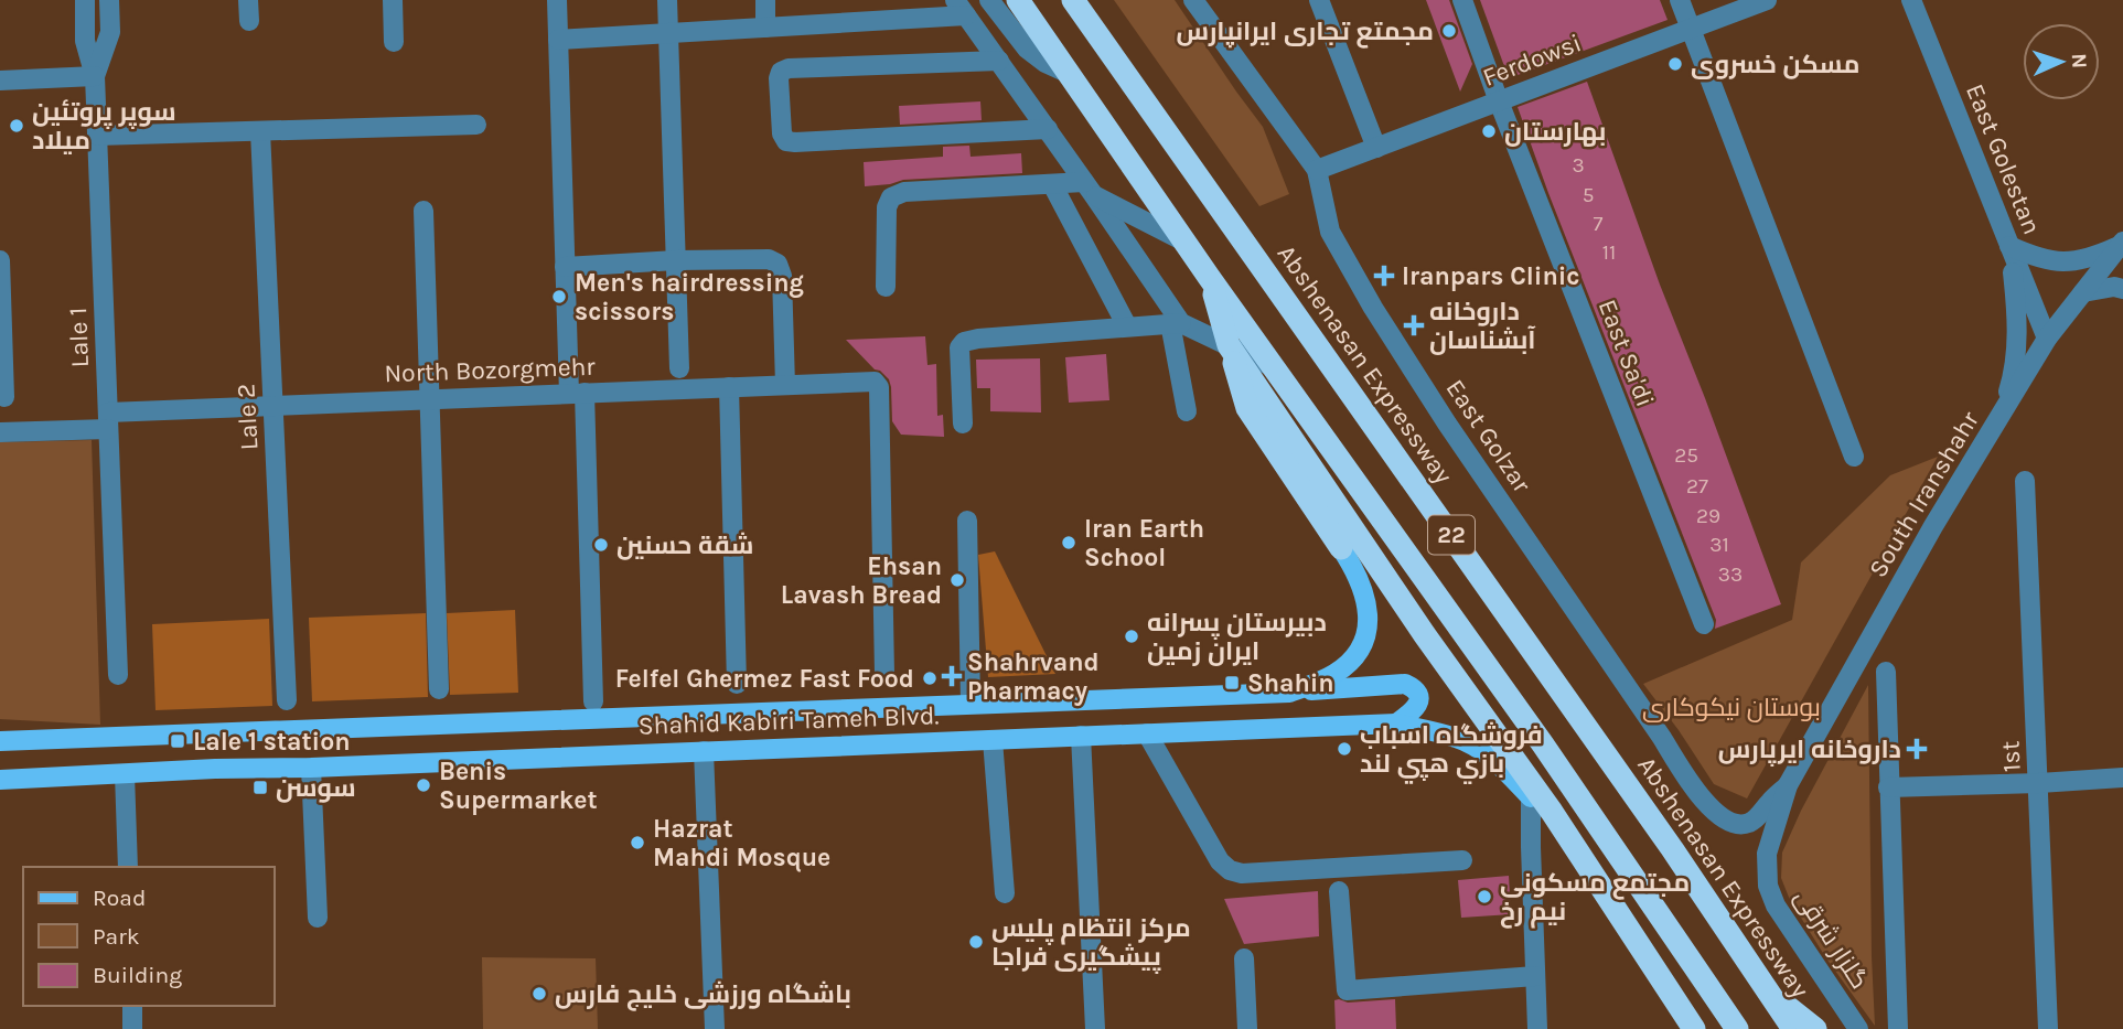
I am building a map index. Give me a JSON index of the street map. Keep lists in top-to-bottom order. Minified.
{"streets":{"highway":["Abshenasan Expressway","22"],"main road":["Shahid Kabiri Tameh Blvd."],"street":["Ferdowsi","East Golestan","Lale 1","East Sa'di","North Bozorgmehr","Lale 2","East Golzar","South Iranshahr","1st","گلزار شرقی"]},"crossings":[["Ferdowsi","East Sa'di"],["Ferdowsi","East Golzar"],["East Golestan","South Iranshahr"],["Lale 1","North Bozorgmehr"],["North Bozorgmehr","Lale 2"],["East Golzar","South Iranshahr"],["East Golzar","گلزار شرقی"],["South Iranshahr","گلزار شرقی"]],"parks":["بوستان نیکوکاری"],"places":{"other":["مجمتع تجاری ایرانپارس","مسکن خسروی","سوپر پروتئین میلاد","بهارستان","Men's hairdressing scissors","Iran Earth School","شقة حسنين","Ehsan Lavash Bread","دبیرستان پسرانه ایران زمین","Felfel Ghermez Fast Food","فروشگاه اسباب بازي هپي لند","Benis Supermarket","Hazrat Mahdi Mosque","مجتمع مسکونی نیم رخ","مرکز انتظام پلیس پیشگیری فراجا","باشگاه ورزشی خلیج فارس"],"health":["Iranpars Clinic","داروخانه آبشناسان","Shahrvand Pharmacy","داروخانه ایرپارس"],"transit":["Shahin","Lale 1 station","سوسن"]},"house_numbers":["3","5","7","11","25","27","29","31","33"],"legend":["Road","Park","Building"],"north":"right"}
